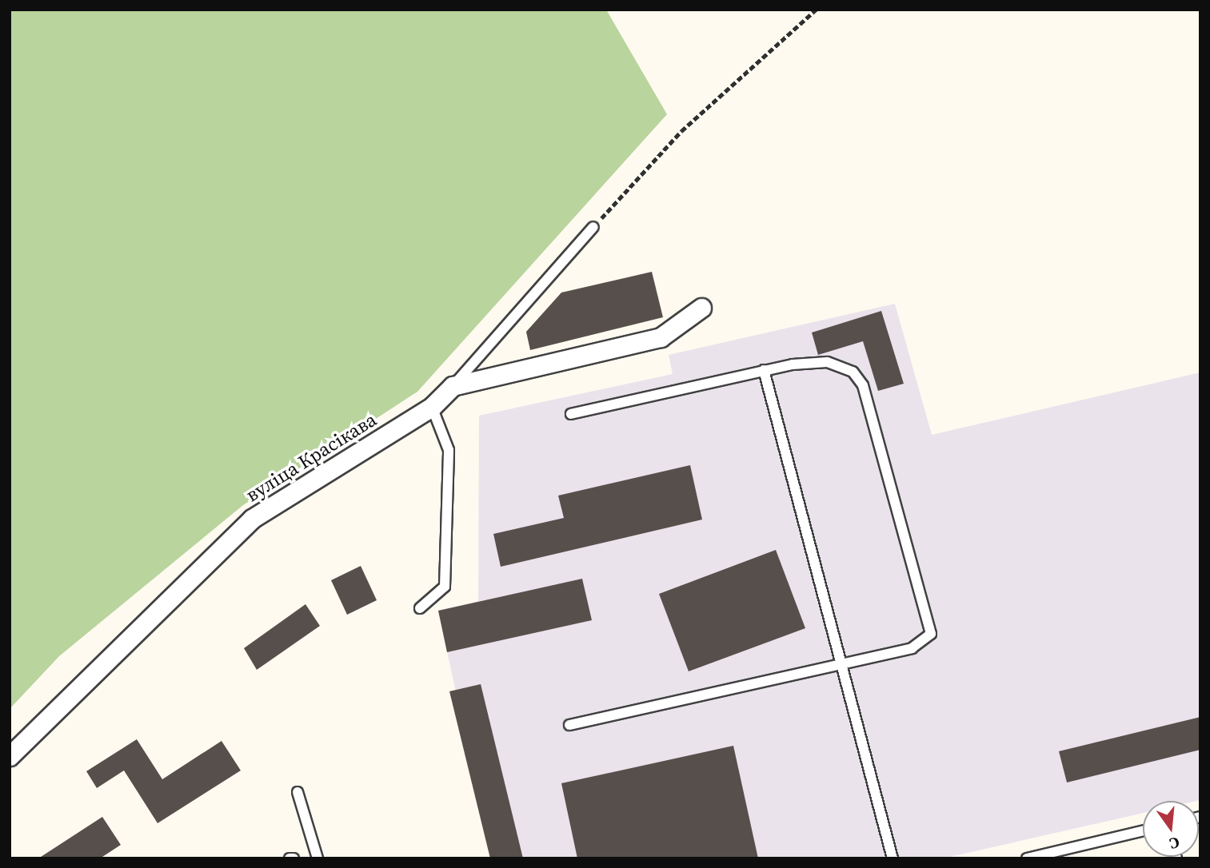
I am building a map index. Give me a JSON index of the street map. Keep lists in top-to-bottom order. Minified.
{"streets":{"street":["вуліца Красікава"]},"north":"bottom"}
